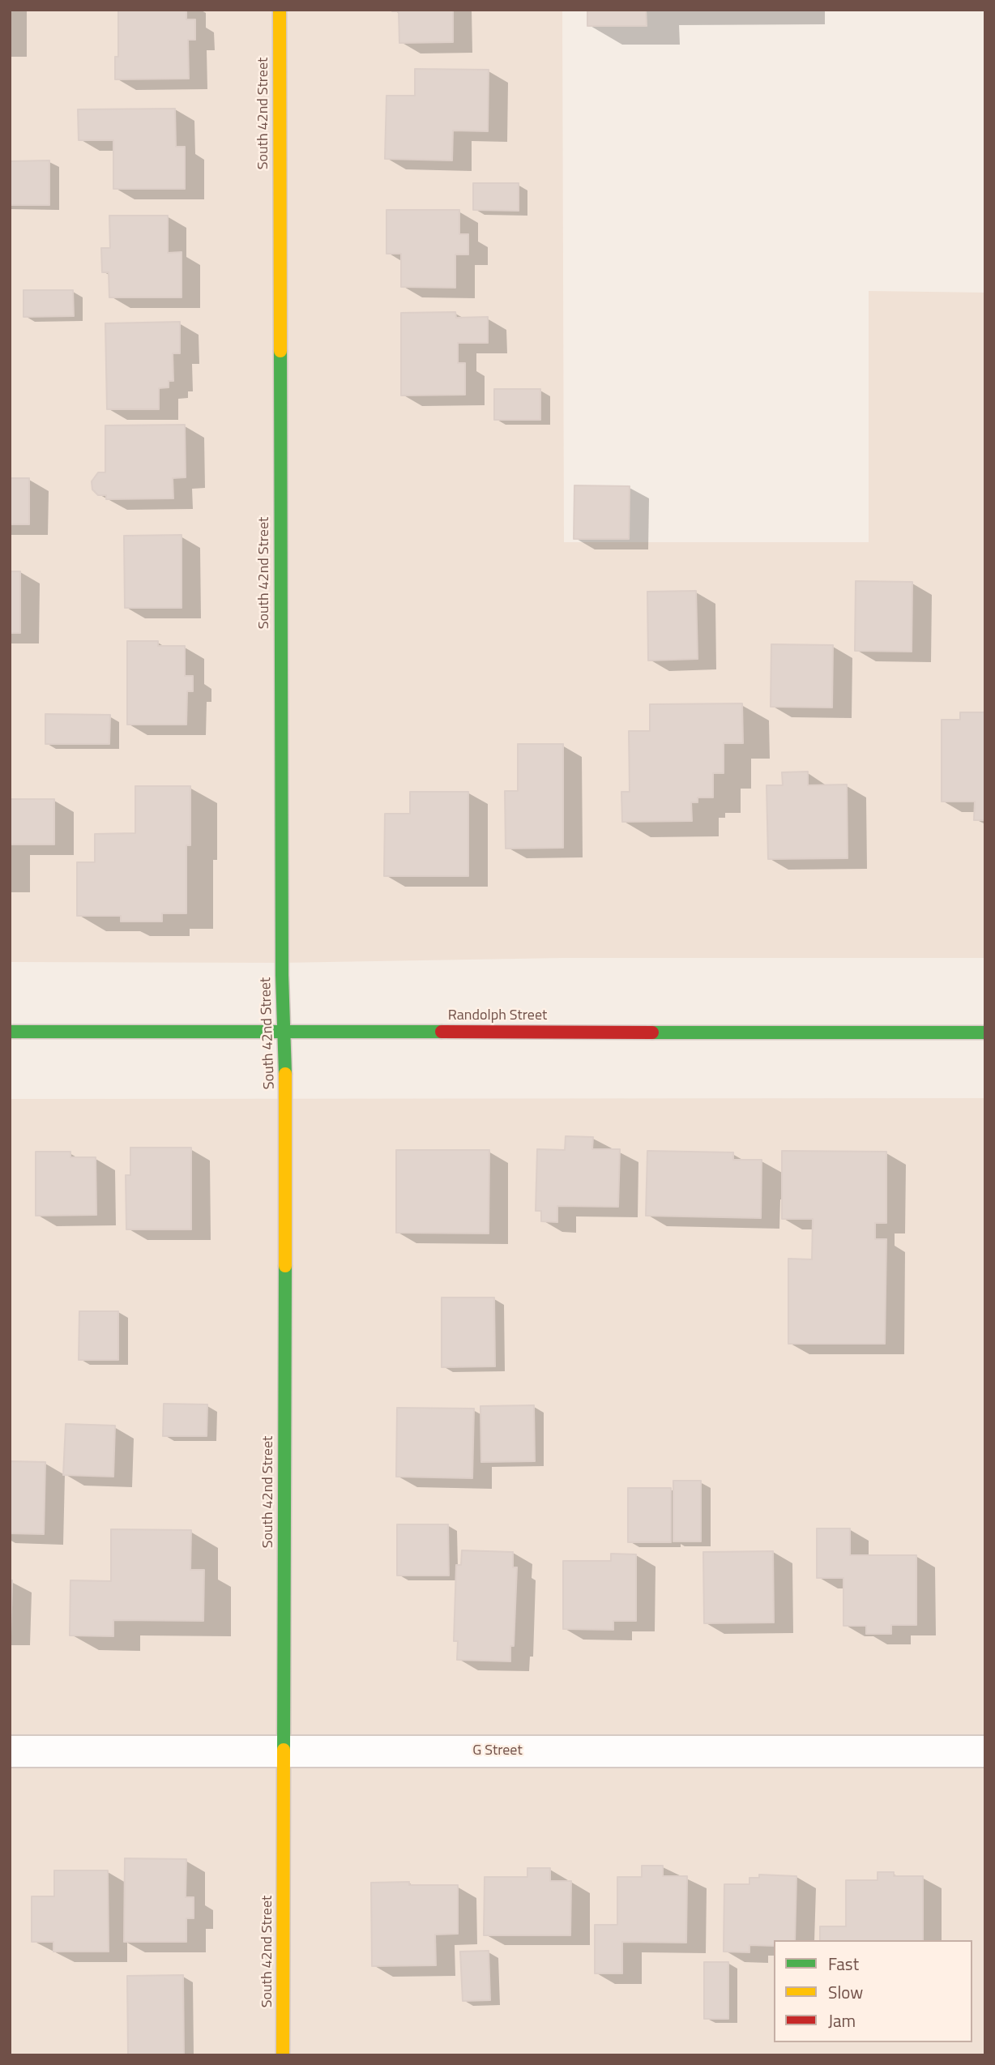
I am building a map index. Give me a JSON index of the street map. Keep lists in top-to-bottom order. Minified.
{"streets":{"street":["South 42nd Street","Randolph Street","G Street"]},"crossings":[["South 42nd Street","Randolph Street"],["South 42nd Street","G Street"]],"legend":["Fast","Slow","Jam"]}
